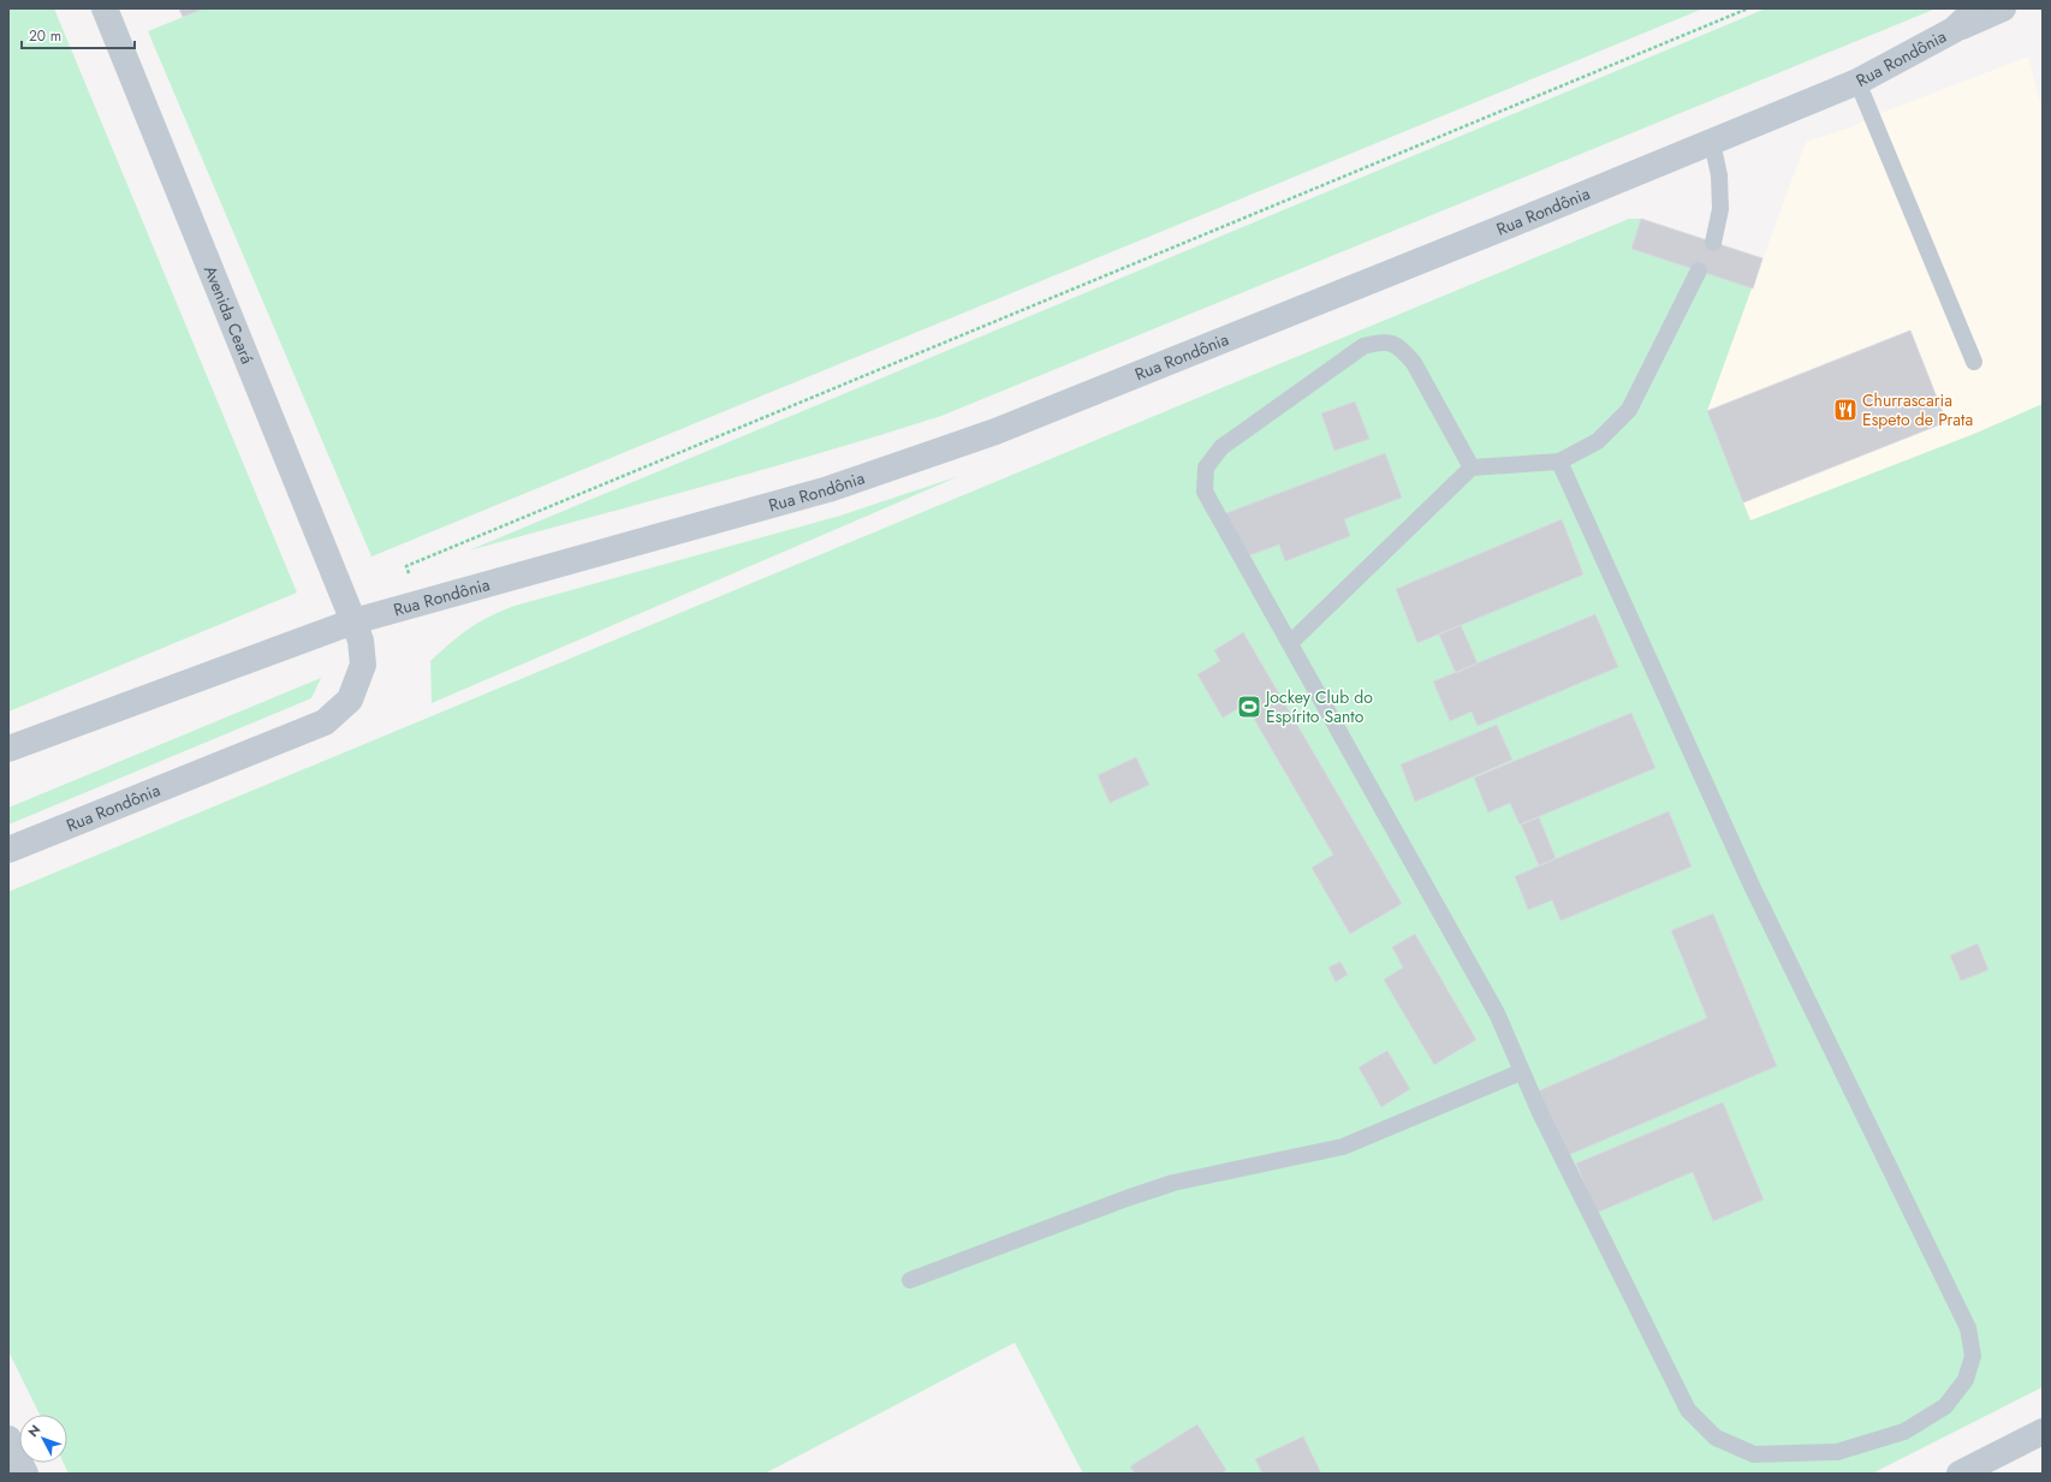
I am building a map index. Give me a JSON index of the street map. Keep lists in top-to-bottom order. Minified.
{"streets":{"street":["Rua Rondônia","Avenida Ceará"]},"crossings":[["Rua Rondônia","Avenida Ceará"]],"places":{"restaurant":["Churrascaria Espeto de Prata"],"sports":["Jockey Club do Espírito Santo"]},"scale_bar":"20 m","north":"top left"}
